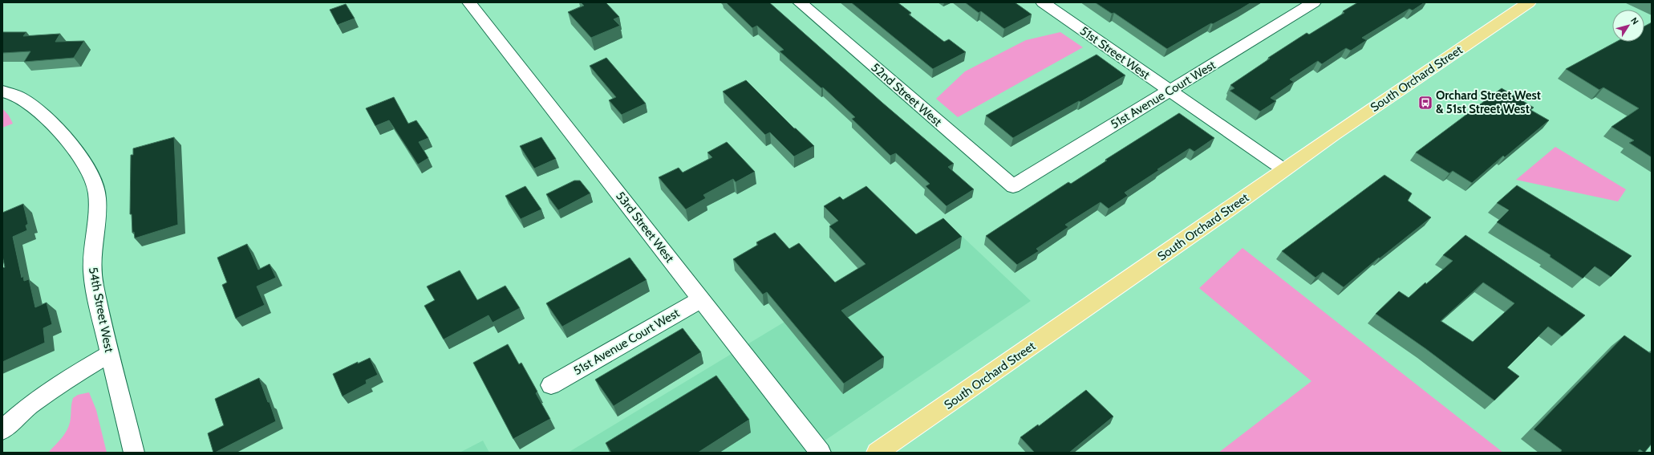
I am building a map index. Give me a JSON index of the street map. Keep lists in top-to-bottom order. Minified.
{"streets":{"main road":["South Orchard Street"],"street":["51st Street West","52nd Street West","51st Avenue Court West","53rd Street West","54th Street West"]},"crossings":[["51st Street West","South Orchard Street"],["51st Street West","51st Avenue Court West"],["52nd Street West","51st Avenue Court West"],["51st Avenue Court West","53rd Street West"]],"places":{"bus stop":["Orchard Street West & 51st Street West"]},"north":"top right"}
